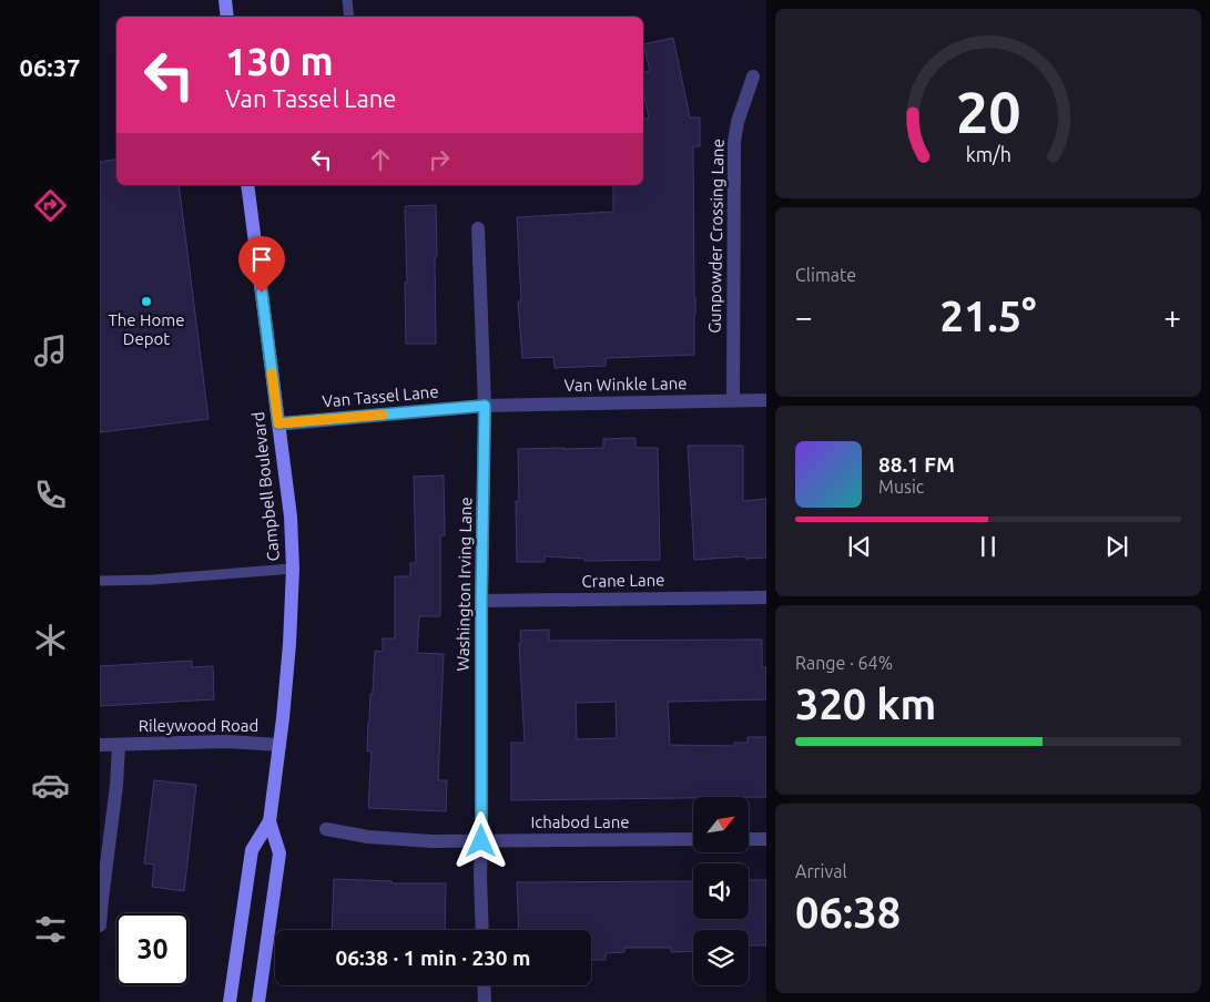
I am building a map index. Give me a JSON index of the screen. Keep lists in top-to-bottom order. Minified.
{"streets":{"street":["Gunpowder Crossing Lane","Van Winkle Lane","Van Tassel Lane","Campbell Boulevard","Crane Lane","Washington Irving Lane","Rileywood Road","Ichabod Lane"]},"crossings":[["Gunpowder Crossing Lane","Van Winkle Lane"],["Van Winkle Lane","Van Tassel Lane"],["Van Winkle Lane","Washington Irving Lane"],["Van Tassel Lane","Campbell Boulevard"],["Van Tassel Lane","Washington Irving Lane"],["Campbell Boulevard","Rileywood Road"],["Crane Lane","Washington Irving Lane"],["Washington Irving Lane","Ichabod Lane"]],"places":["The Home Depot"],"north":"top right","page":{"tabs":"06:37","turn":["130 m","Van Tassel Lane"],"tile":["Climate",["Range · 64%","320 km"],["Arrival","06:38"]],"heat":["−","21.5°","+"],"song":["88.1 FM","Music"],"limit":"30","trip":"06:38 · 1 min · 230 m","gauge":["20","km/h"]}}
